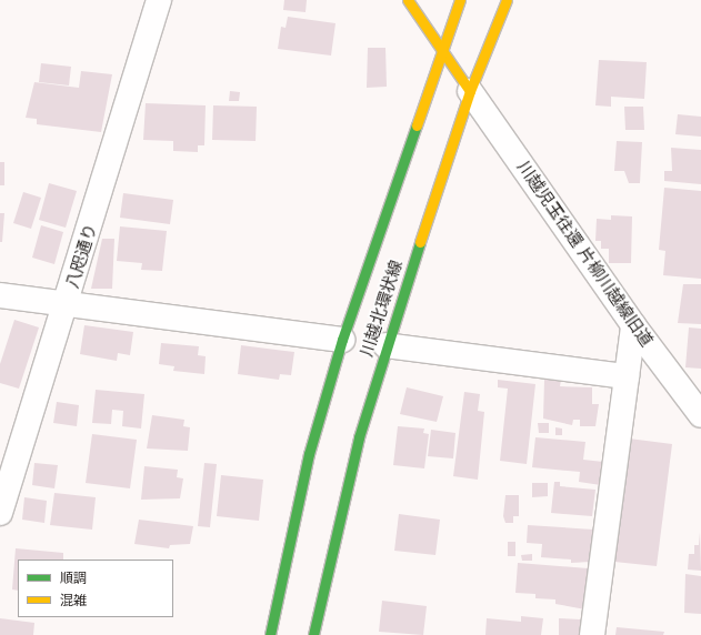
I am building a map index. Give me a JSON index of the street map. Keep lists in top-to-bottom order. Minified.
{"streets":{"main road":["川越北環状線"],"street":["川越児玉往還 片柳川越線旧道","八咫通り"]},"crossings":[["川越児玉往還 片柳川越線旧道","川越北環状線"]],"legend":["順調","混雑"]}
